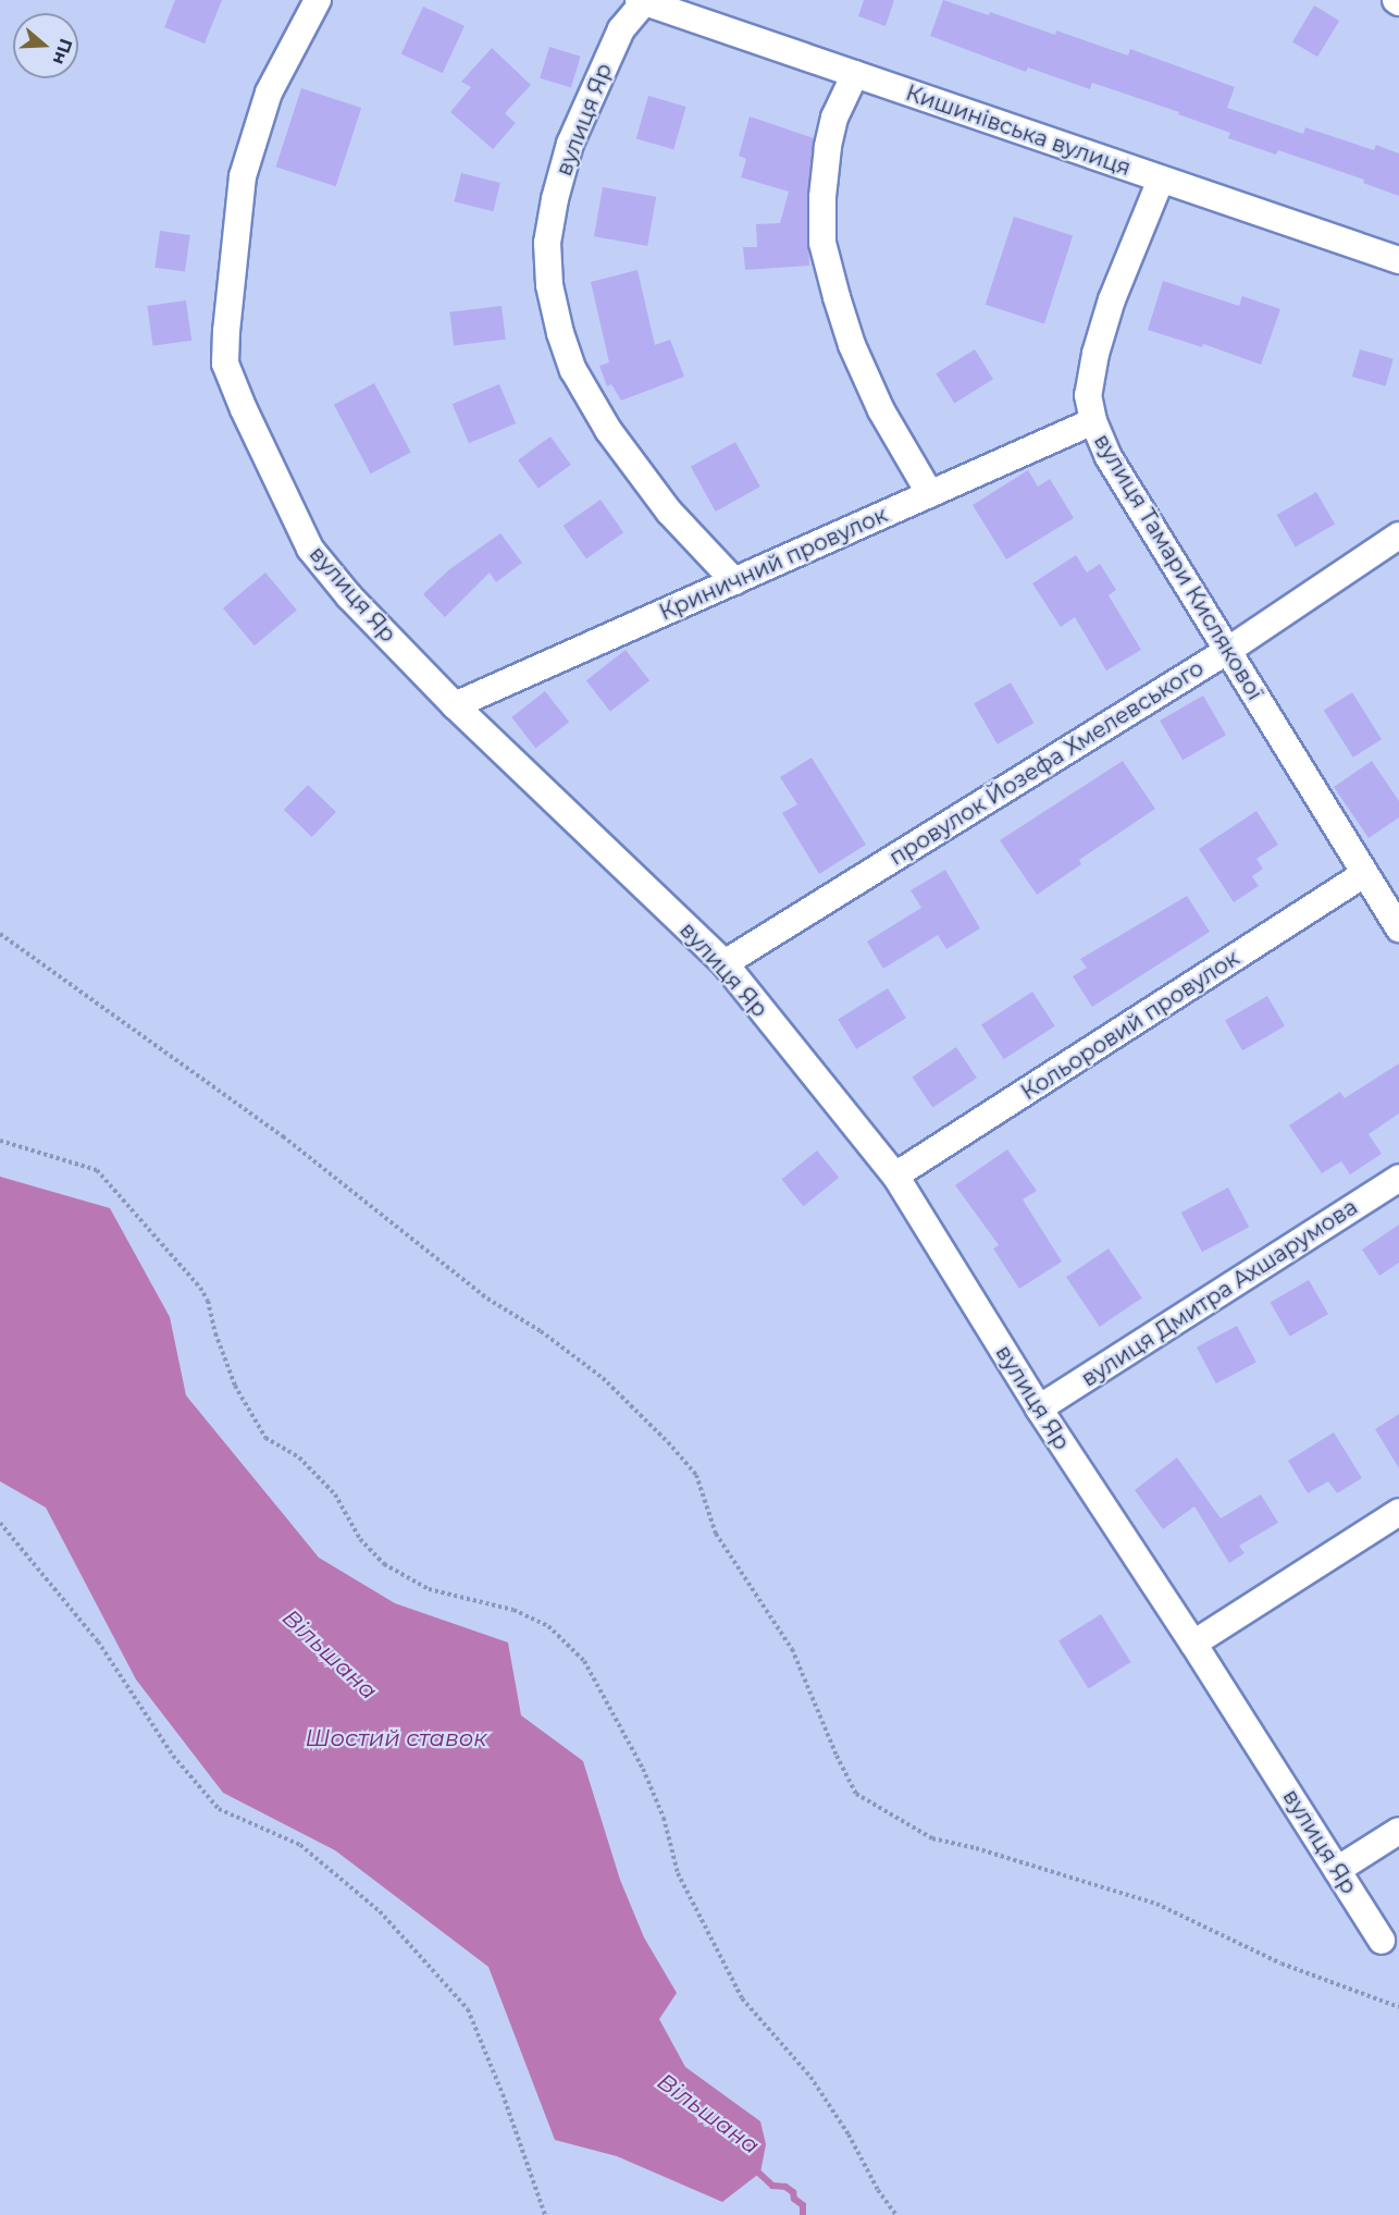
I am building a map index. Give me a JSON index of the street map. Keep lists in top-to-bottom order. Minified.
{"streets":{"street":["вулиця Яр","Кишинівська вулиця","Криничний провулок","вулиця Тамари Кислякової","провулок Йозефа Хмелевського","Кольоровий провулок","вулиця Дмитра Ахшарумова"]},"crossings":[["вулиця Яр","Кишинівська вулиця"],["вулиця Яр","Криничний провулок"],["вулиця Яр","провулок Йозефа Хмелевського"],["вулиця Яр","Кольоровий провулок"],["вулиця Яр","вулиця Дмитра Ахшарумова"],["Кишинівська вулиця","вулиця Тамари Кислякової"],["Криничний провулок","вулиця Тамари Кислякової"],["вулиця Тамари Кислякової","провулок Йозефа Хмелевського"],["вулиця Тамари Кислякової","Кольоровий провулок"]],"water":["Вільшана","Шостий ставок"],"north":"right"}
